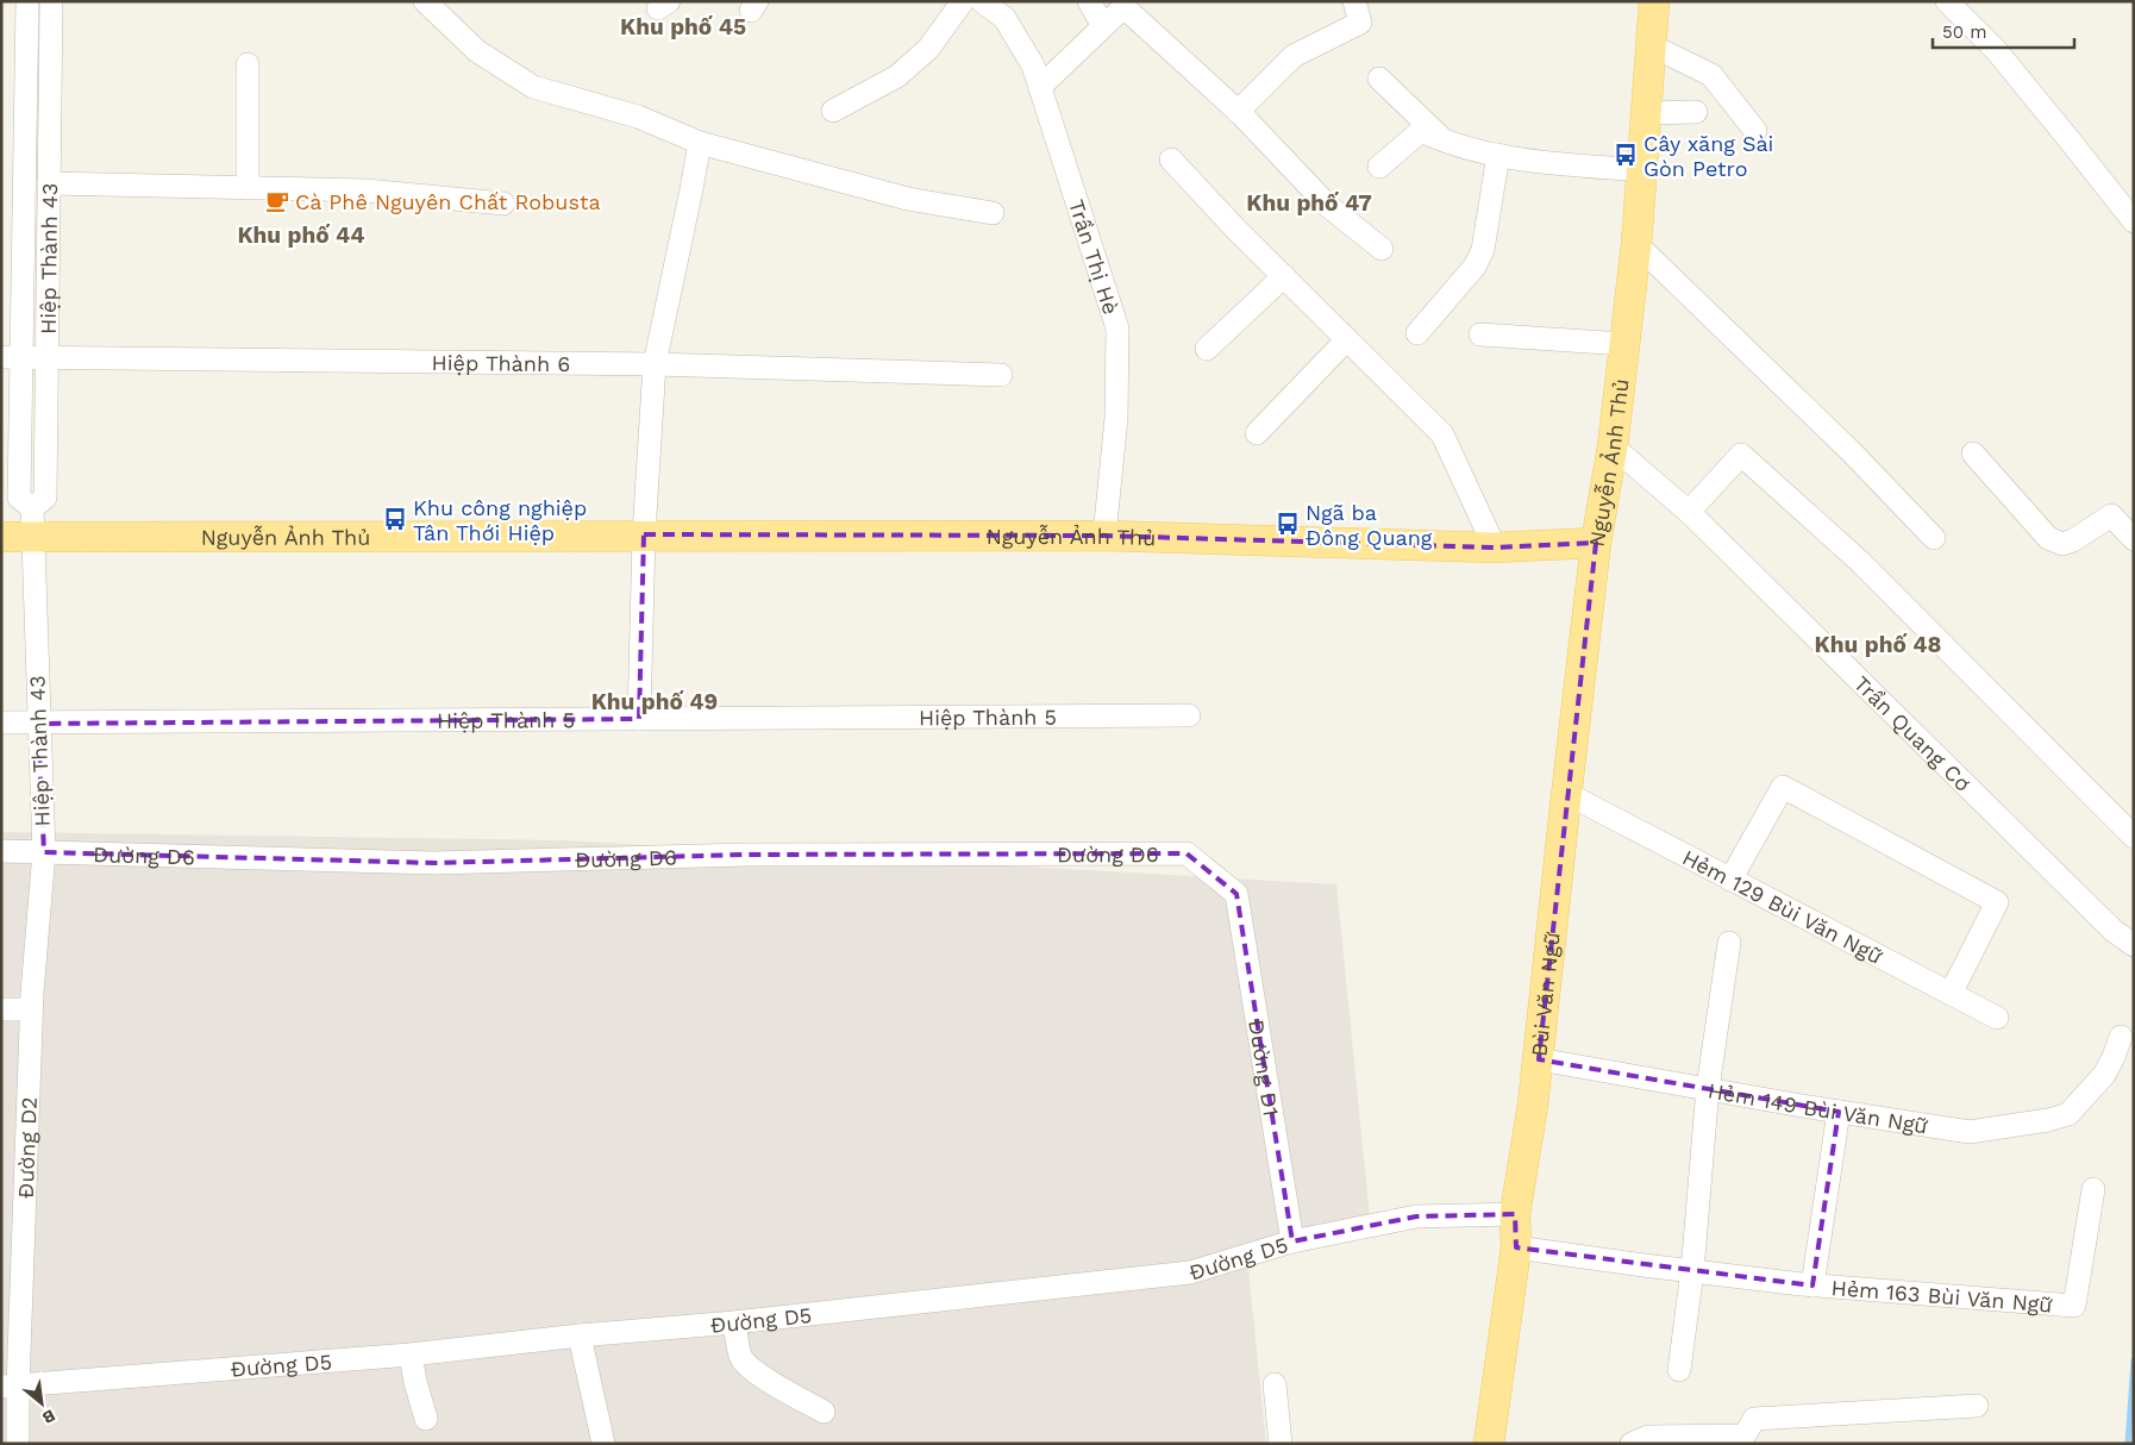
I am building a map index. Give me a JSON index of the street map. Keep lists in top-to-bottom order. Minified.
{"streets":{"main road":["Nguyễn Ảnh Thủ","Bùi Văn Ngữ"],"street":["Trần Thị Hè","Hiệp Thành 43","Hiệp Thành 6","Hiệp Thành 5","Trần Quang Cơ","Đường D6","Hẻm 129 Bùi Văn Ngữ","Đường D1","Hẻm 149 Bùi Văn Ngữ","Đường D2","Đường D5","Hẻm 163 Bùi Văn Ngữ"]},"crossings":[["Trần Thị Hè","Nguyễn Ảnh Thủ"],["Hiệp Thành 43","Hiệp Thành 6"],["Hiệp Thành 43","Nguyễn Ảnh Thủ"],["Hiệp Thành 43","Hiệp Thành 5"],["Hiệp Thành 43","Đường D6"],["Hiệp Thành 43","Đường D2"],["Nguyễn Ảnh Thủ","Trần Quang Cơ"],["Nguyễn Ảnh Thủ","Bùi Văn Ngữ"],["Đường D6","Đường D1"],["Đường D6","Đường D2"],["Hẻm 129 Bùi Văn Ngữ","Bùi Văn Ngữ"],["Bùi Văn Ngữ","Hẻm 149 Bùi Văn Ngữ"],["Bùi Văn Ngữ","Đường D5"],["Bùi Văn Ngữ","Hẻm 163 Bùi Văn Ngữ"],["Đường D1","Đường D5"],["Đường D2","Đường D5"]],"districts":["Khu phố 45","Khu phố 47","Khu phố 44","Khu phố 48","Khu phố 49"],"places":{"bus stop":["Cây xăng Sài Gòn Petro","Khu công nghiệp Tân Thới Hiệp","Ngã ba Đông Quang"],"cafe":["Cà Phê Nguyên Chất Robusta"]},"scale_bar":"50 m","north":"bottom right"}
